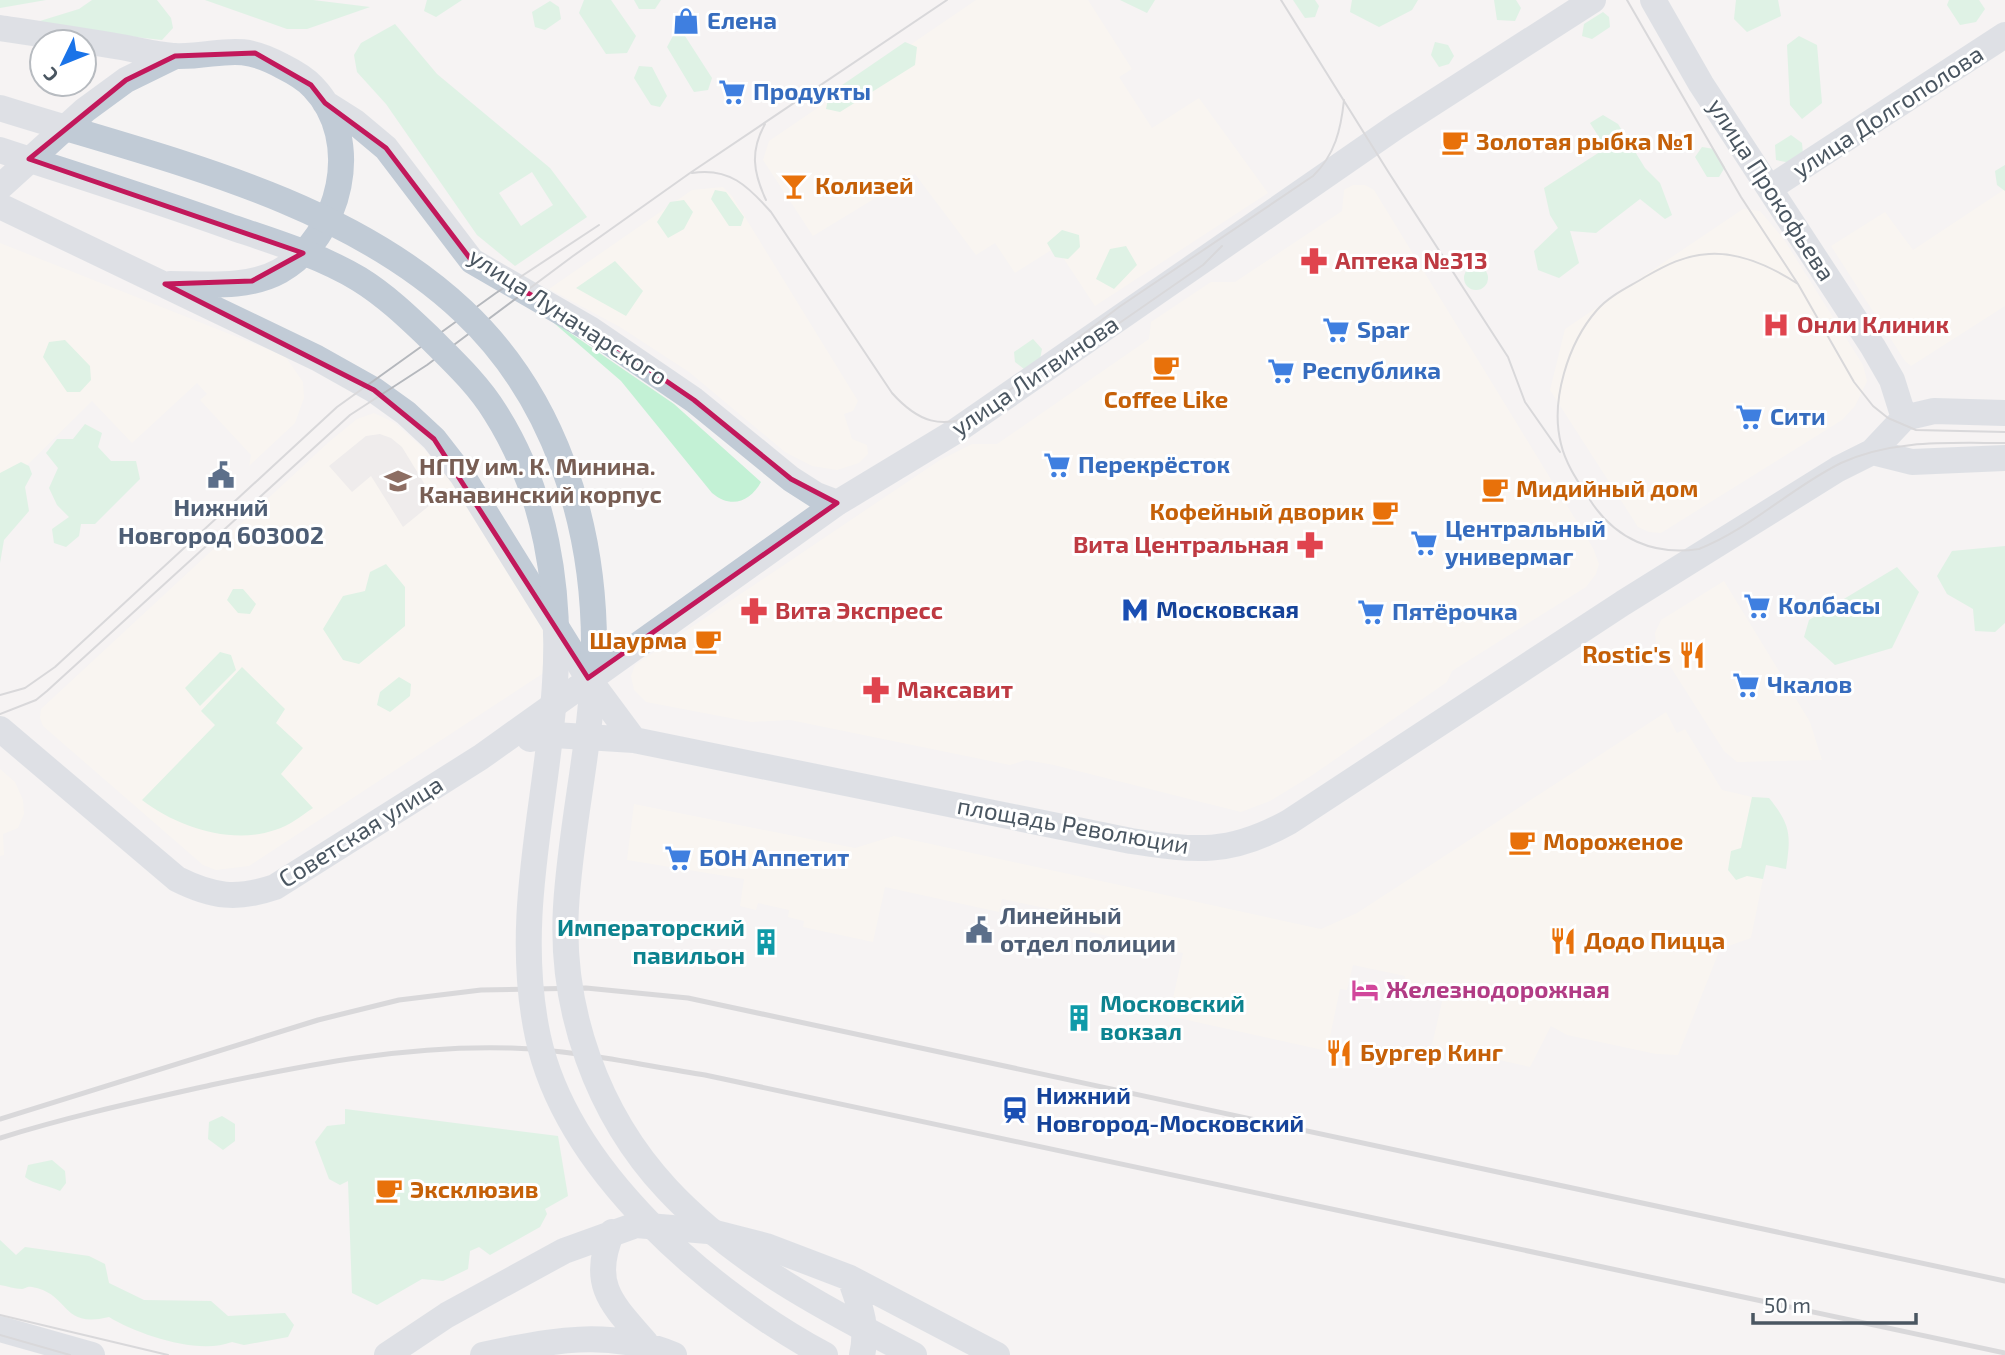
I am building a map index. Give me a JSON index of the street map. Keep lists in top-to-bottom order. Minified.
{"streets":{"main road":["улица Долгополова","улица Прокофьева","улица Луначарского","улица Литвинова","площадь Революции","Советская улица"]},"crossings":[["улица Долгополова","улица Прокофьева"],["улица Прокофьева","площадь Революции"],["улица Луначарского","улица Литвинова"],["улица Литвинова","площадь Революции"],["улица Литвинова","Советская улица"],["площадь Революции","Советская улица"]],"places":{"shop":["Елена"],"supermarket":["Продукты","Spar","Республика","Сити","Перекрёсток","Центральный универмаг","Колбасы","Пятёрочка","Чкалов","БОН Аппетит"],"cafe":["Золотая рыбка №1","Coffee Like","Мидийный дом","Кофейный дворик","Шаурма","Мороженое","Эксклюзив"],"bar":["Колизей"],"pharmacy":["Аптека №313","Вита Центральная","Вита Экспресс","Максавит"],"hospital":["Онли Клиник"],"public building":["Нижний Новгород 603002","Линейный отдел полиции"],"school or university":["НГПУ им. К. Минина. Канавинский корпус"],"metro station":["Московская"],"restaurant":["Rostic's","Додо Пицца","Бургер Кинг"],"building":["Императорский павильон","Московский вокзал"],"hotel":["Железнодорожная"],"station":["Нижний Новгород-Московский"]},"scale_bar":"50 m","north":"bottom left"}
